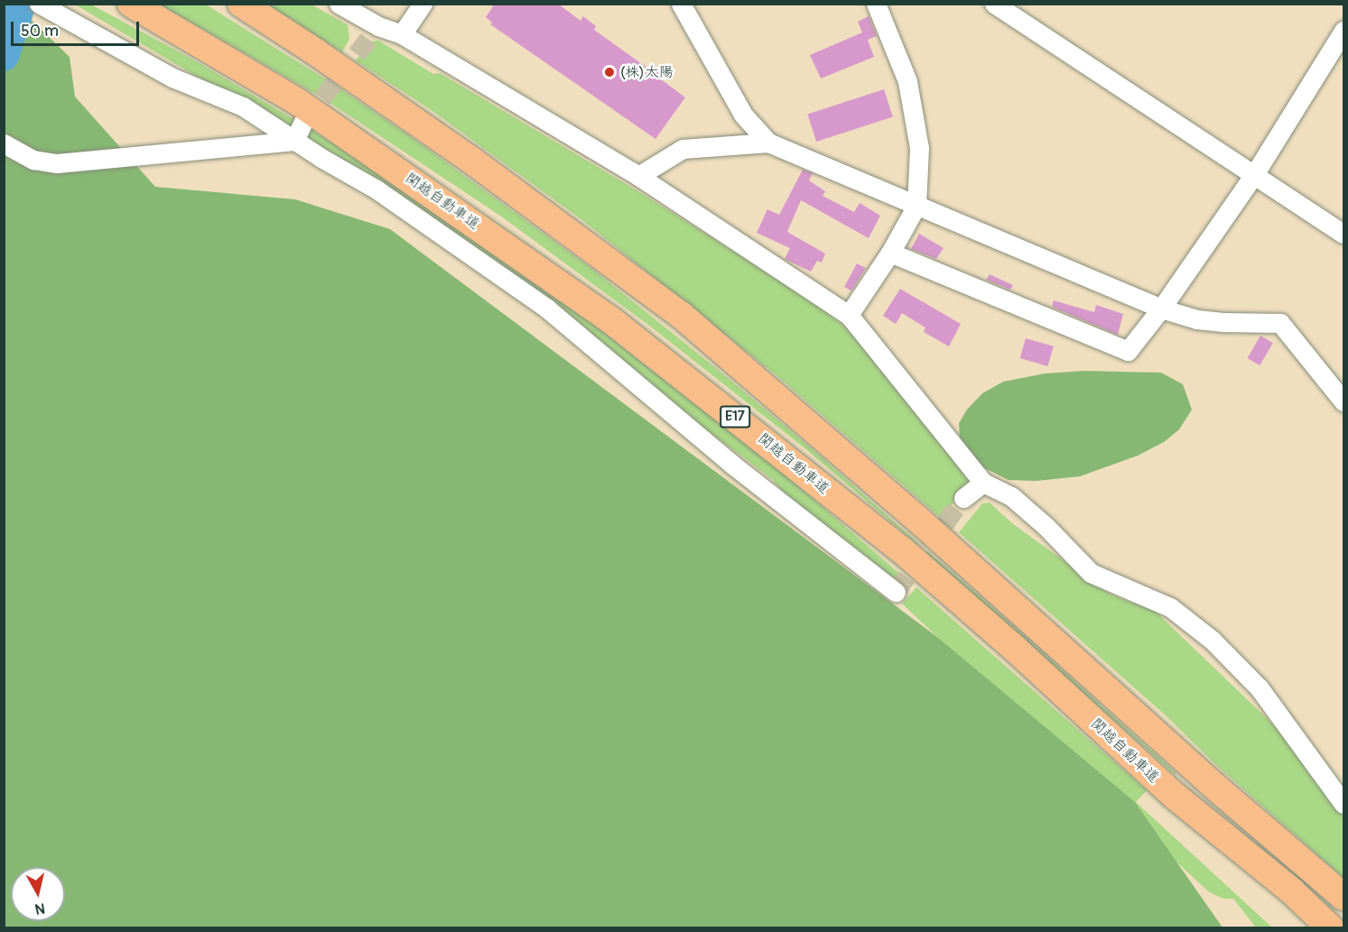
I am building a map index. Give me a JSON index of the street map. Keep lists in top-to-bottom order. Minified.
{"streets":{"highway":["関越自動車道","E17"]},"places":["(株)太陽"],"scale_bar":"50 m","north":"bottom"}
